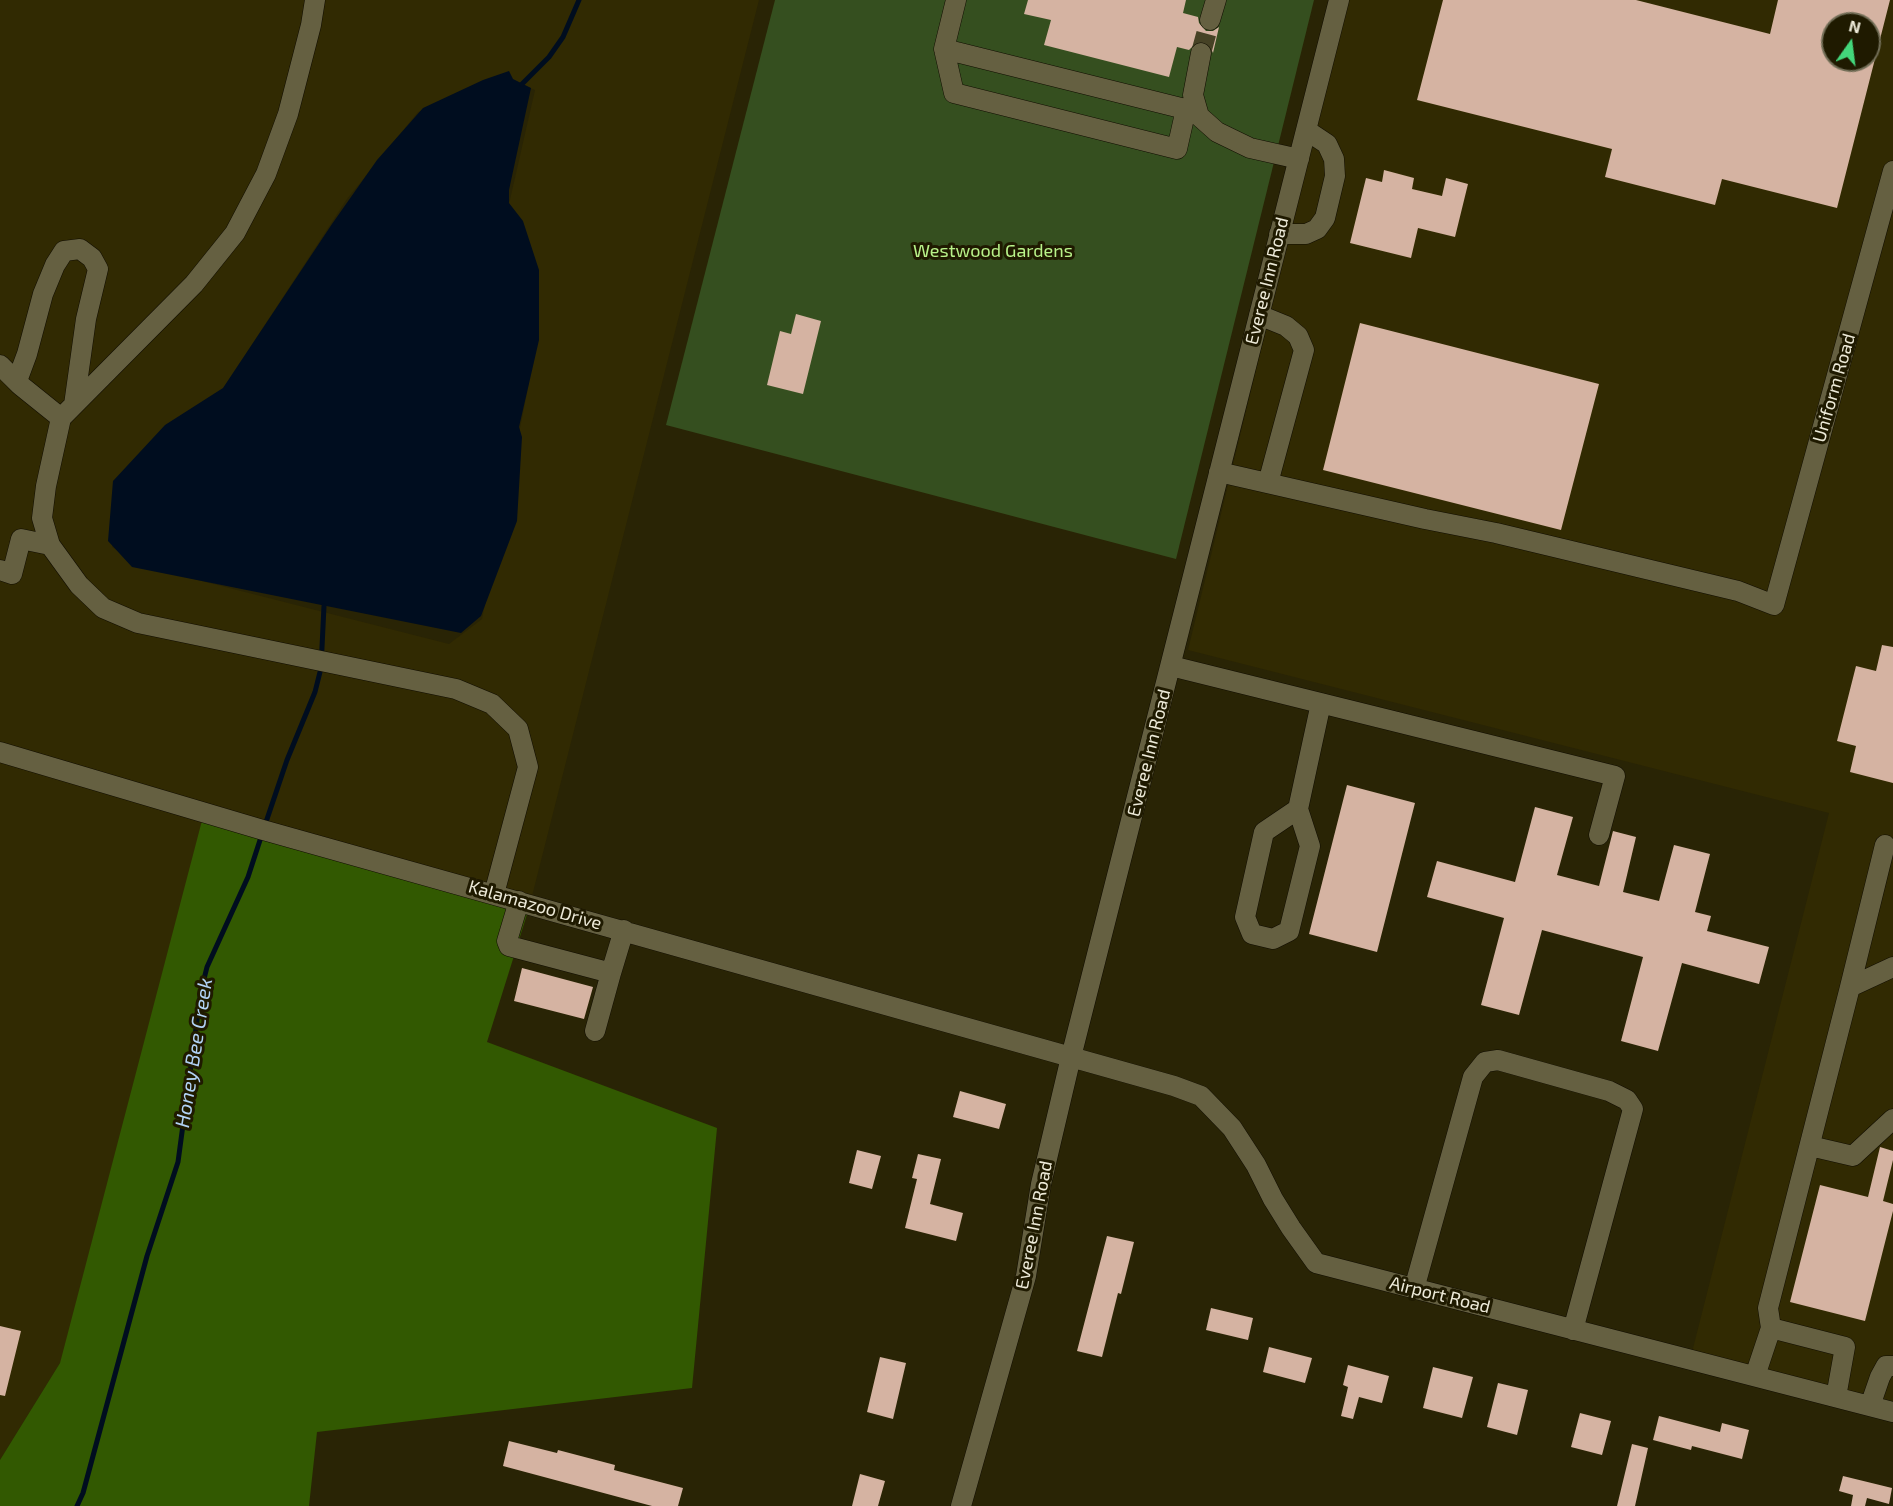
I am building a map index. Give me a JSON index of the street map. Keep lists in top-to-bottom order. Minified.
{"streets":{"street":["Everee Inn Road","Uniform Road","Kalamazoo Drive","Airport Road"]},"crossings":[["Everee Inn Road","Kalamazoo Drive"],["Everee Inn Road","Airport Road"],["Kalamazoo Drive","Airport Road"]],"water":["Honey Bee Creek"],"parks":["Westwood Gardens"],"north":"top"}
